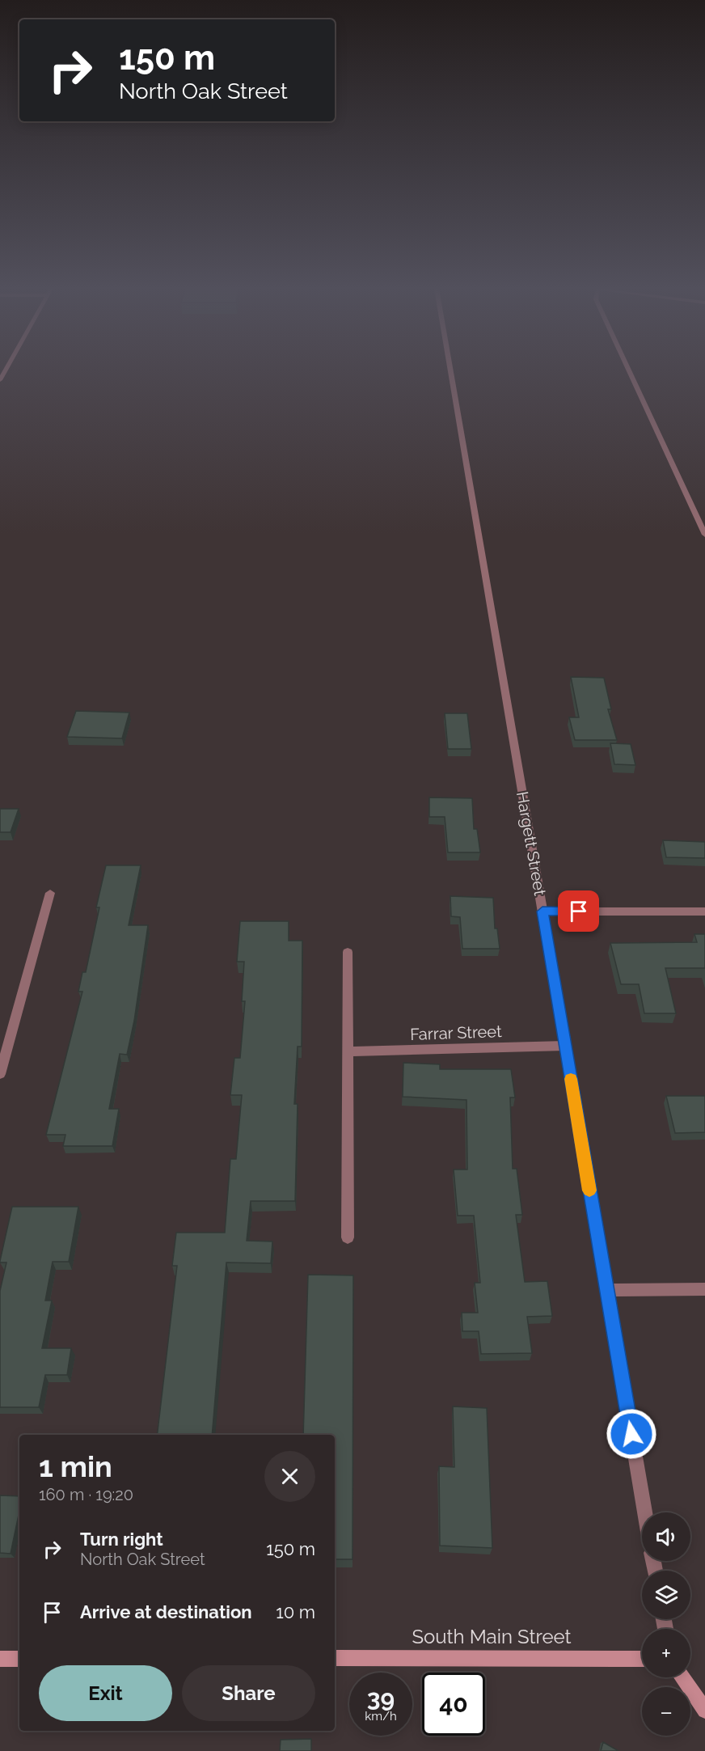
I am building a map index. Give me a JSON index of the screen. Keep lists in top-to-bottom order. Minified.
{"streets":{"main road":["South Main Street"],"street":["Hargett Street","Farrar Street"]},"crossings":[["Hargett Street","Farrar Street"]],"page":{"turn":["150 m","North Oak Street"],"heading":["1 min","160 m · 19:20"],"map_buttons":["+","−"],"list":[{"name":"Turn right","note":"North Oak Street","value":"150 m"},{"name":"Arrive at destination","value":"10 m"}],"buttons":["Exit","Share"],"speed":"39 km/h","limit":"40"}}
